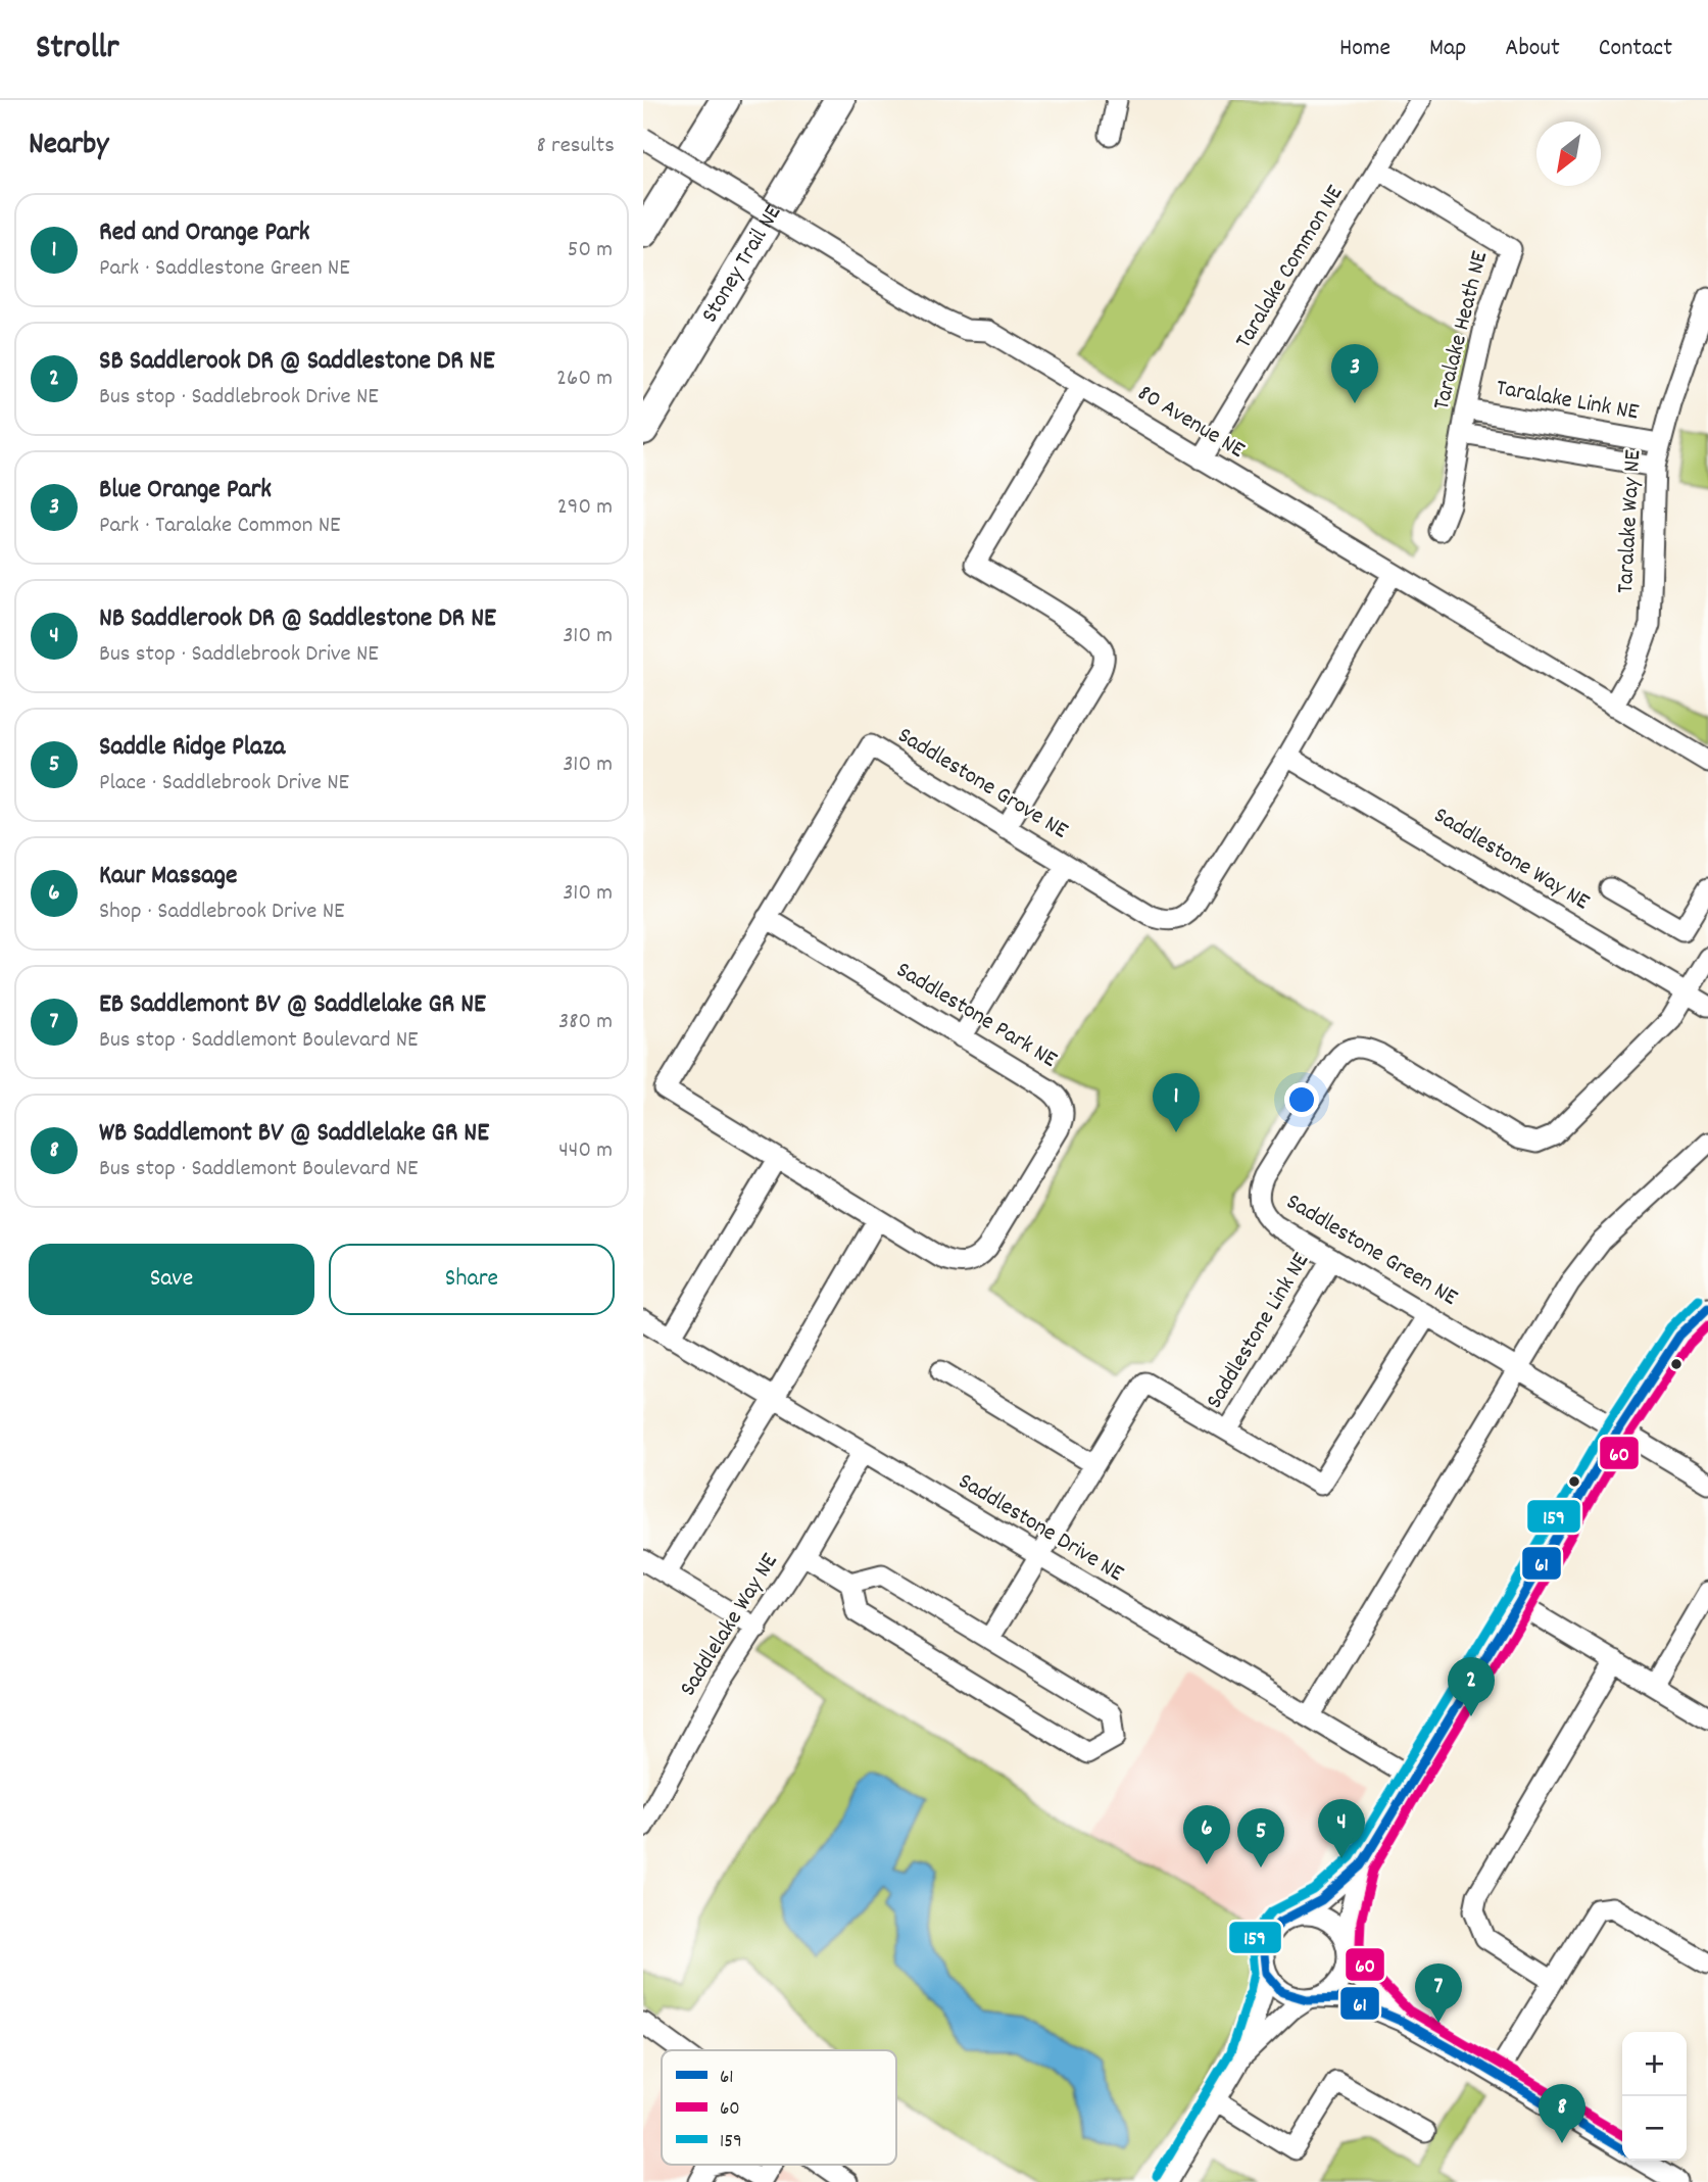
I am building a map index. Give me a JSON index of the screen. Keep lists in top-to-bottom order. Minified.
{"streets":{"highway":["Stoney Trail NE"],"street":["Taralake Common NE","Taralake Heath NE","Taralake Link NE","80 Avenue NE","Taralake Way NE","Saddlestone Grove NE","Saddlestone Way NE","Saddlestone Park NE","Saddlestone Green NE","Saddlestone Link NE","Saddlestone Drive NE","Saddlelake Way NE"]},"crossings":[["Taralake Common NE","Taralake Heath NE"],["Taralake Common NE","80 Avenue NE"],["Taralake Heath NE","Taralake Link NE"],["Taralake Link NE","Taralake Way NE"],["80 Avenue NE","Taralake Way NE"],["80 Avenue NE","Saddlestone Grove NE"],["Saddlestone Grove NE","Saddlestone Way NE"],["Saddlestone Grove NE","Saddlestone Park NE"],["Saddlestone Way NE","Saddlestone Green NE"],["Saddlestone Green NE","Saddlestone Link NE"],["Saddlestone Drive NE","Saddlelake Way NE"]],"lines":["transit line 159","transit line 61","transit line 60"],"legend":["61","60","159"],"north":"bottom left","page":{"header":"Strollr","nav":["Home","Map","About","Contact"],"heading":["Nearby","8 results"],"list":[{"mark":"1","name":"Red and Orange Park","note":"Park · Saddlestone Green NE","value":"50 m"},{"mark":"2","name":"SB Saddlerook DR @ Saddlestone DR NE","note":"Bus stop · Saddlebrook Drive NE","value":"260 m"},{"mark":"3","name":"Blue Orange Park","note":"Park · Taralake Common NE","value":"290 m"},{"mark":"4","name":"NB Saddlerook DR @ Saddlestone DR NE","note":"Bus stop · Saddlebrook Drive NE","value":"310 m"},{"mark":"5","name":"Saddle Ridge Plaza","note":"Place · Saddlebrook Drive NE","value":"310 m"},{"mark":"6","name":"Kaur Massage","note":"Shop · Saddlebrook Drive NE","value":"310 m"},{"mark":"7","name":"EB Saddlemont BV @ Saddlelake GR NE","note":"Bus stop · Saddlemont Boulevard NE","value":"380 m"},{"mark":"8","name":"WB Saddlemont BV @ Saddlelake GR NE","note":"Bus stop · Saddlemont Boulevard NE","value":"440 m"}],"pins":["3","1","2","4","6","5","7","8"],"buttons":["Save","Share"],"map_buttons":["+","−"]}}
